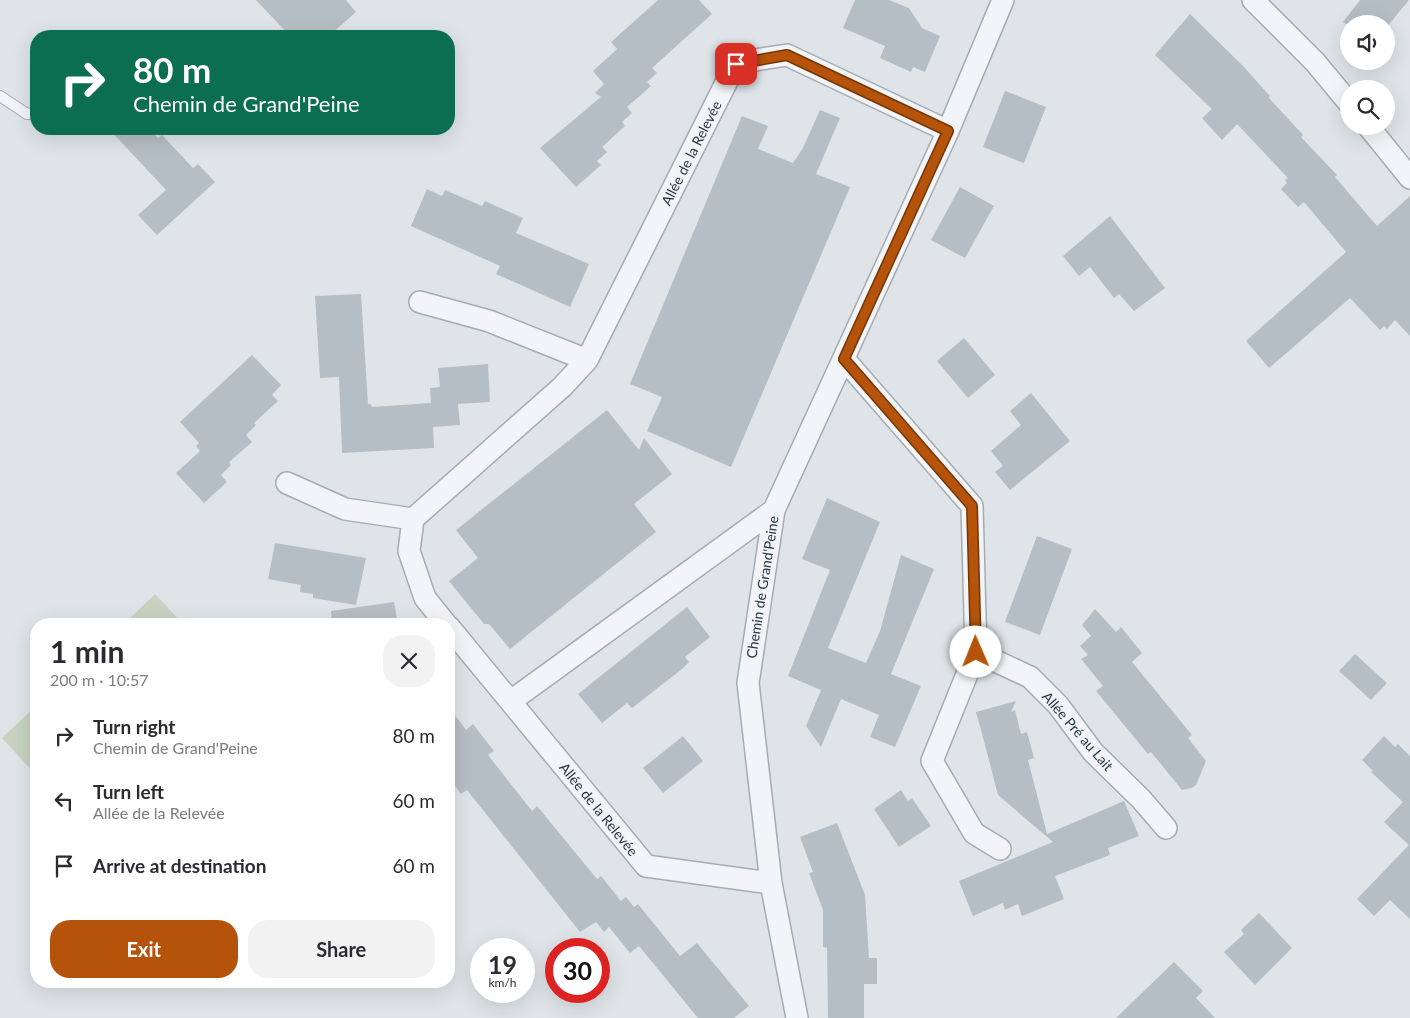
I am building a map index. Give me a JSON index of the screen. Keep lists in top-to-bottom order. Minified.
{"streets":{"street":["Allée de la Relevée","Chemin de Grand'Peine","Allée Pré au Lait"]},"crossings":[["Allée de la Relevée","Chemin de Grand'Peine"]],"page":{"turn":["80 m","Chemin de Grand'Peine"],"heading":["1 min","200 m · 10:57"],"list":[{"name":"Turn right","note":"Chemin de Grand'Peine","value":"80 m"},{"name":"Turn left","note":"Allée de la Relevée","value":"60 m"},{"name":"Arrive at destination","value":"60 m"}],"buttons":["Exit","Share"],"speed":"19 km/h","limit":"30"}}
